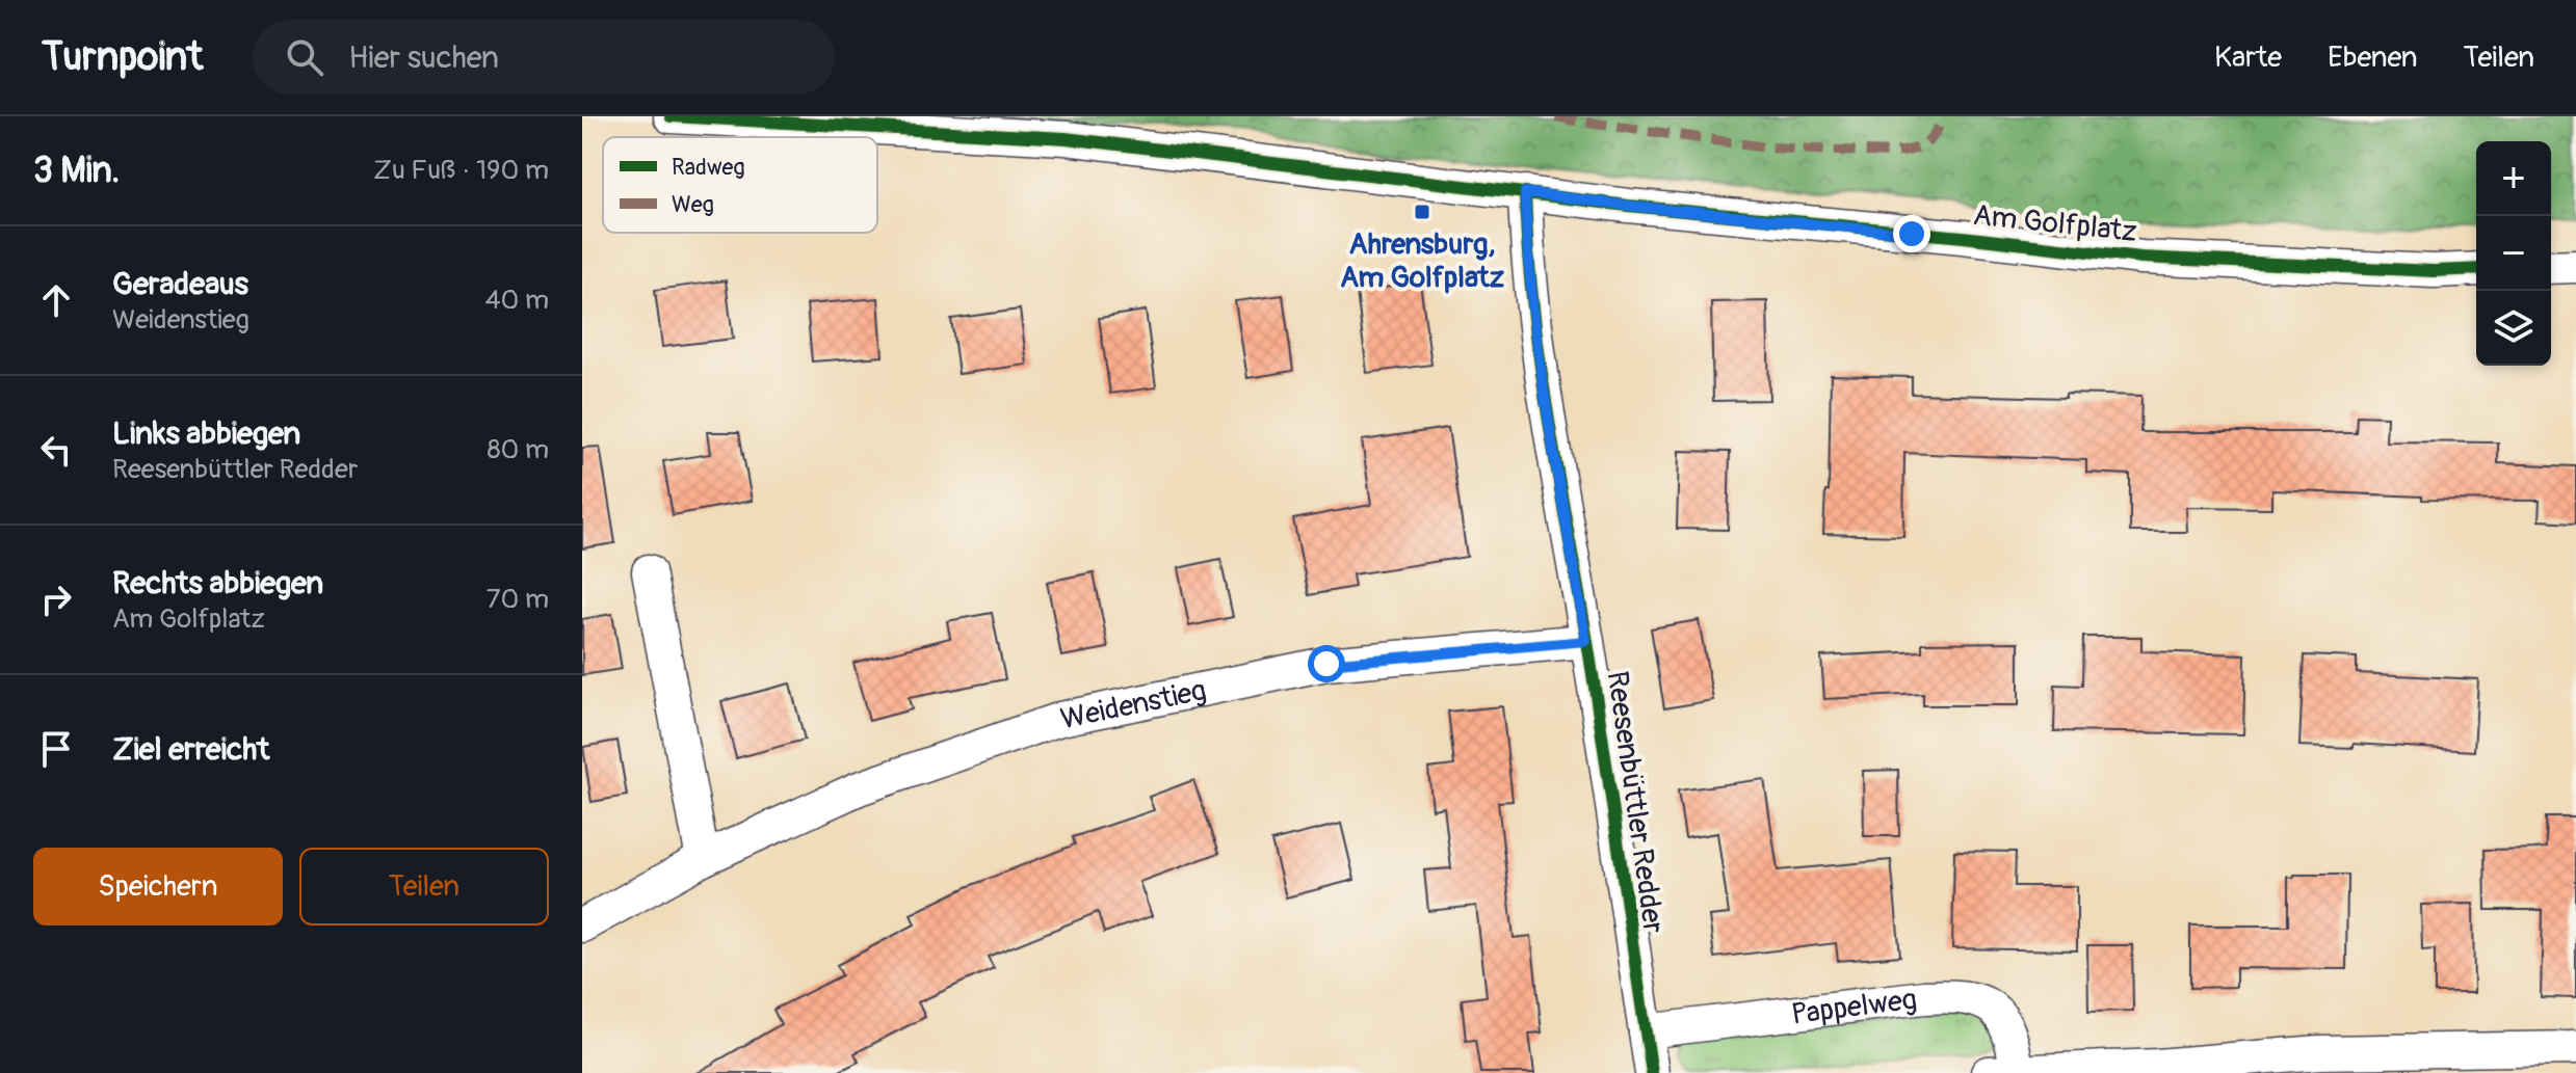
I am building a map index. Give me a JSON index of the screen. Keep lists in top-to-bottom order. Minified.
{"streets":{"street":["Am Golfplatz","Weidenstieg","Reesenbüttler Redder","Pappelweg"]},"crossings":[["Am Golfplatz","Reesenbüttler Redder"],["Weidenstieg","Reesenbüttler Redder"],["Reesenbüttler Redder","Pappelweg"]],"places":{"transit":["Ahrensburg, Am Golfplatz"]},"legend":["Radweg","Weg"],"page":{"header":"Turnpoint","search":"Hier suchen","nav":["Karte","Ebenen","Teilen"],"heading":["3 Min.","Zu Fuß · 190 m"],"map_buttons":["+","−"],"list":[["Geradeaus","Weidenstieg","40 m"],["Links abbiegen","Reesenbüttler Redder","80 m"],["Rechts abbiegen","Am Golfplatz","70 m"],"Ziel erreicht"],"buttons":["Speichern","Teilen"]}}
